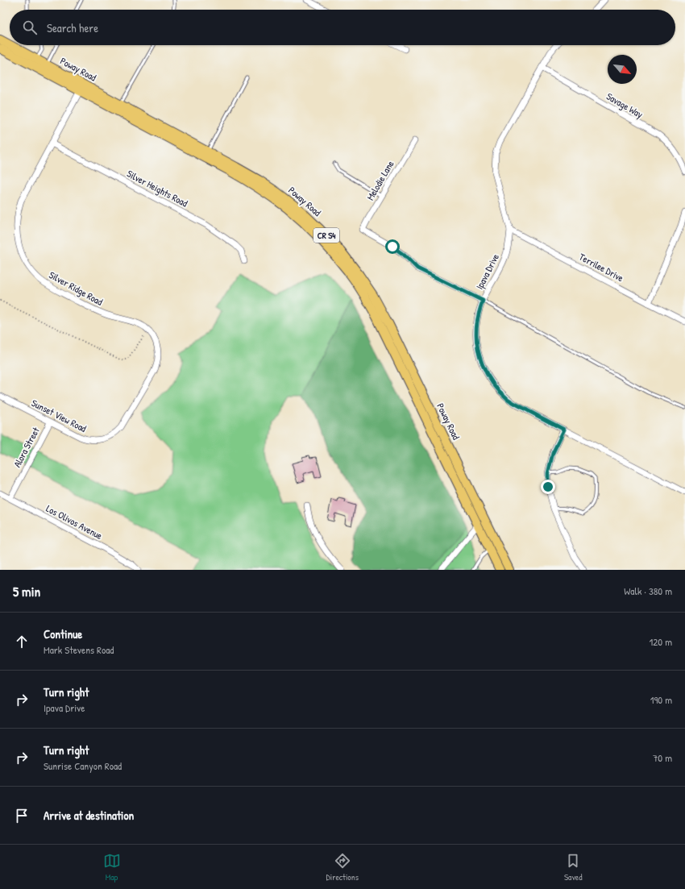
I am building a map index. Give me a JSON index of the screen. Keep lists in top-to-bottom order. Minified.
{"streets":{"main road":["Poway Road","CR S4"],"street":["Savage Way","Melodie Lane","Silver Heights Road","Terrilee Drive","Ipava Drive","Silver Ridge Road","Sunset View Road","Alora Street","Los Olivos Avenue"]},"crossings":[["Poway Road","Silver Ridge Road"],["Savage Way","Ipava Drive"],["Melodie Lane","Ipava Drive"],["Silver Heights Road","Silver Ridge Road"],["Terrilee Drive","Ipava Drive"],["Silver Ridge Road","Sunset View Road"],["Sunset View Road","Alora Street"],["Alora Street","Los Olivos Avenue"]],"north":"bottom right","page":{"search":"Search here","heading":["5 min","Walk · 380 m"],"list":[["Continue","Mark Stevens Road","120 m"],["Turn right","Ipava Drive","190 m"],["Turn right","Sunrise Canyon Road","70 m"],"Arrive at destination"],"nav":["Map","Directions","Saved"]}}
